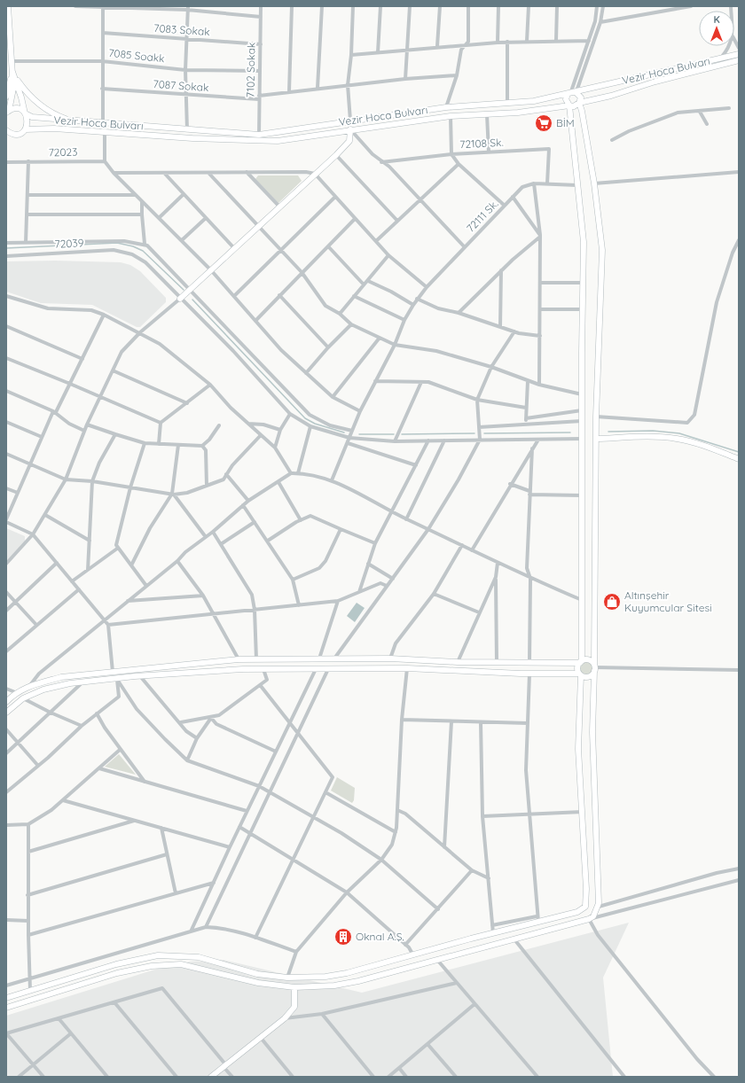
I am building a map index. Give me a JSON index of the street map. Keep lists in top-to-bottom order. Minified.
{"streets":{"main road":["Vezir Hoca Bulvarı"],"street":["7083 Sokak","7085 Soakk","7102 Sokak","7087 Sokak","72108 Sk.","72023","72111 Sk.","72039"]},"crossings":[["7083 Sokak","7102 Sokak"],["7085 Soakk","7102 Sokak"],["7102 Sokak","Vezir Hoca Bulvarı"],["7102 Sokak","7087 Sokak"],["72108 Sk.","72111 Sk."],["72111 Sk.","72039"]],"places":{"supermarket":["BİM"],"shop":["Altınşehir Kuyumcular Sitesi"],"building":["Oknal A.Ş."]},"north":"top"}
